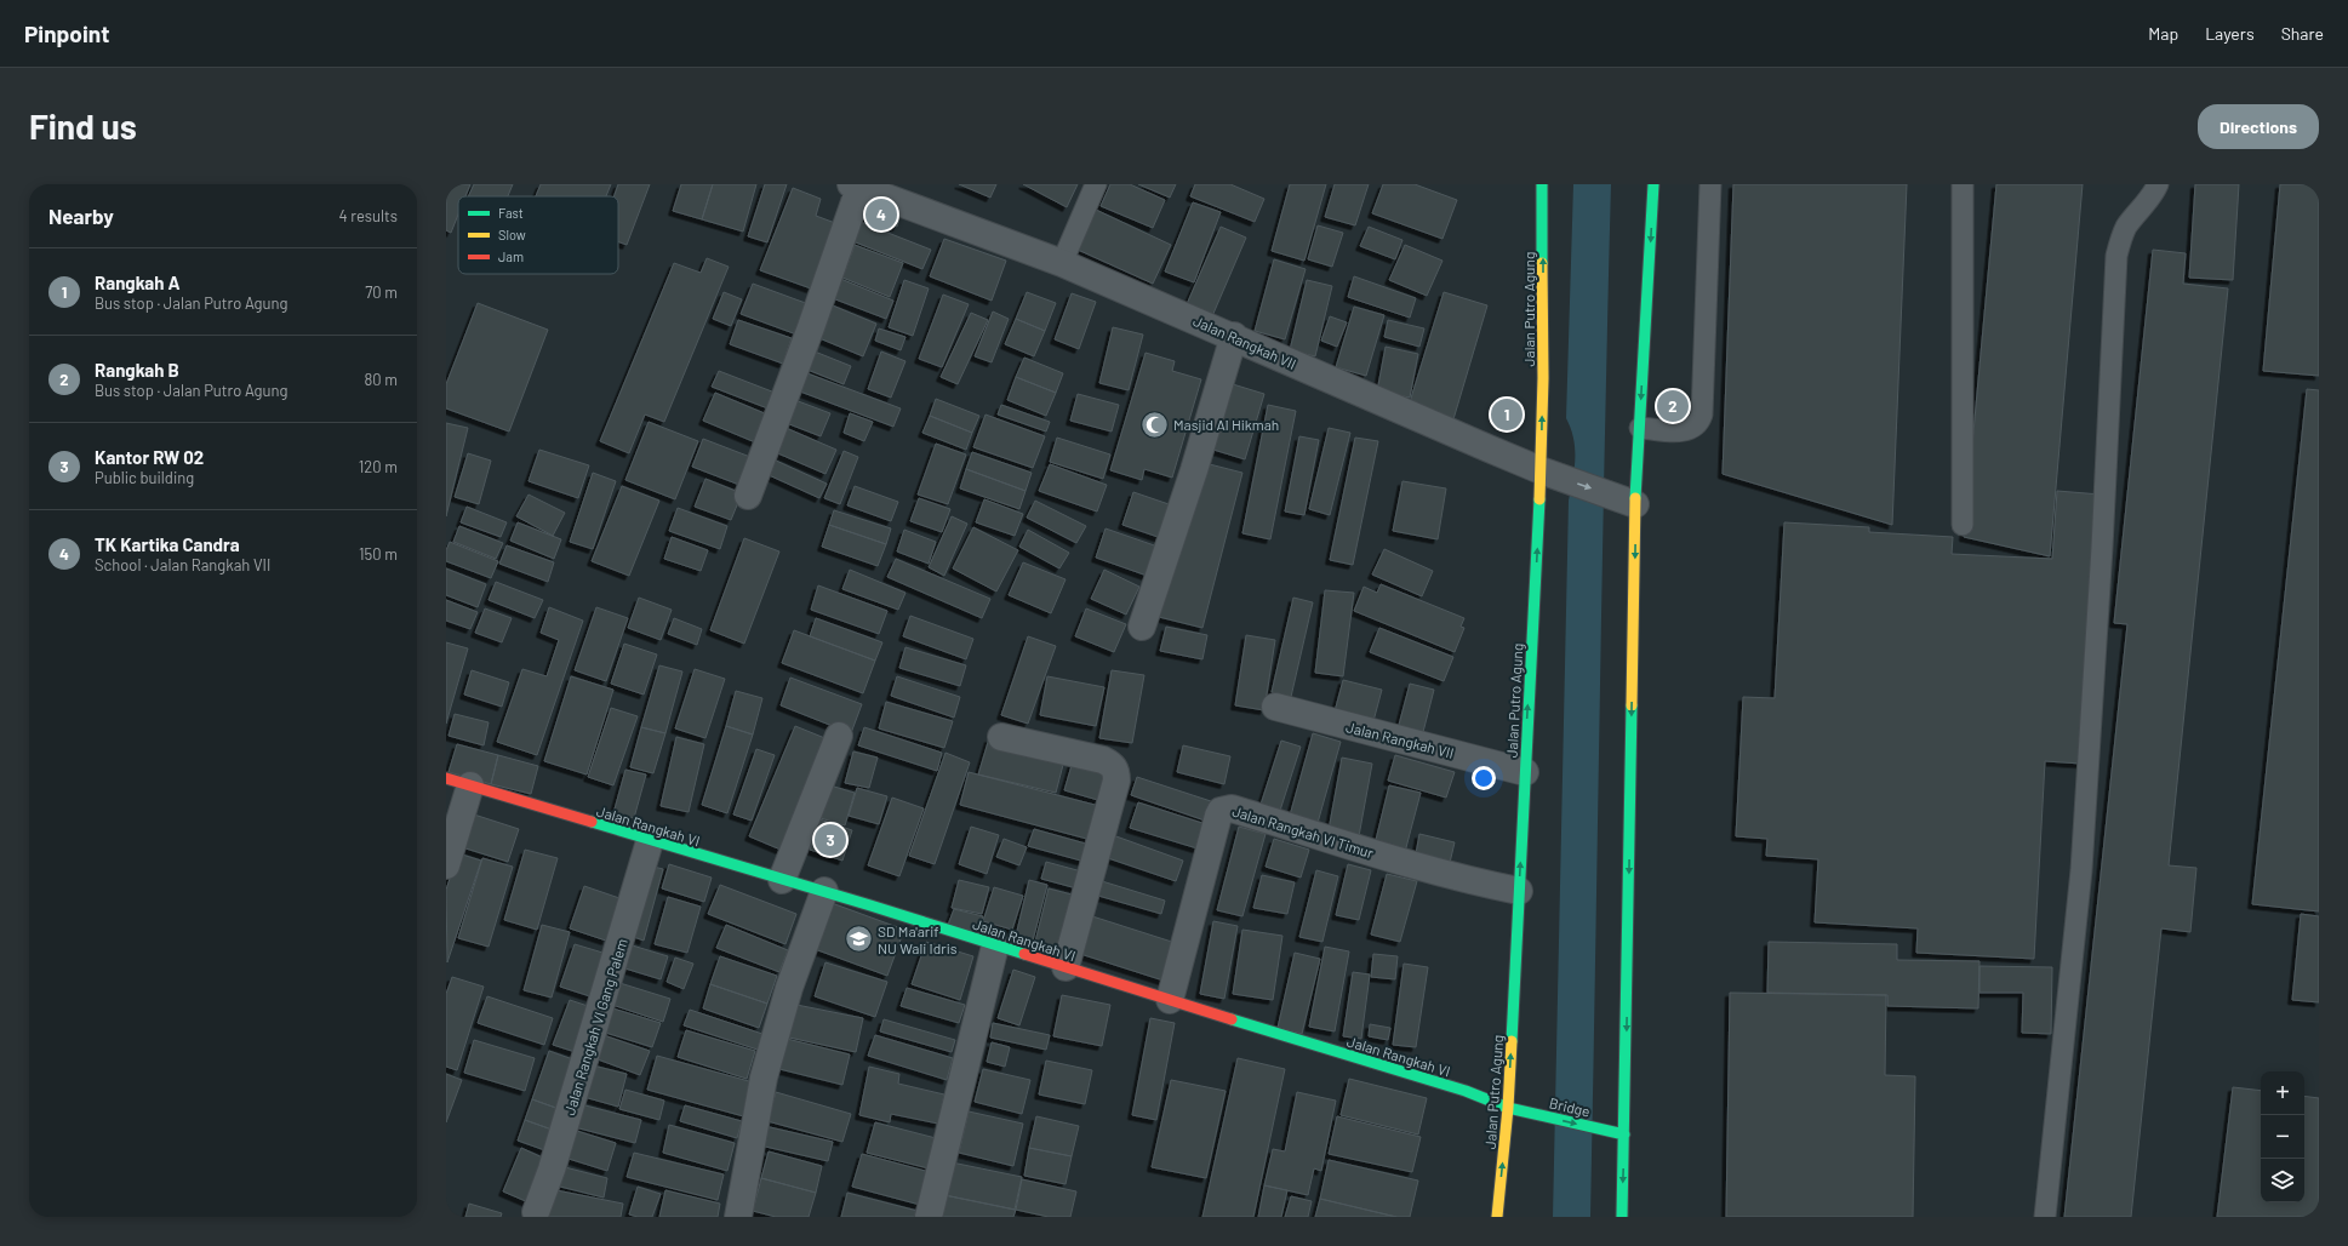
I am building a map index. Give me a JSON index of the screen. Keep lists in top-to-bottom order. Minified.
{"streets":{"main road":["Jalan Putro Agung","Jalan Rangkah VI","Bridge"],"street":["Jalan Rangkah VII","Jalan Rangkah VI Timur","Jalan Rangkah VI Gang Palem"]},"crossings":[["Jalan Putro Agung","Jalan Rangkah VII"],["Jalan Putro Agung","Jalan Rangkah VI"],["Jalan Putro Agung","Jalan Rangkah VI Timur"],["Jalan Putro Agung","Bridge"],["Jalan Rangkah VI","Jalan Rangkah VI Timur"],["Jalan Rangkah VI","Jalan Rangkah VI Gang Palem"],["Jalan Rangkah VI","Bridge"]],"one_way":["Bridge"],"places":{"mosque":["Masjid Al Hikmah"],"school or university":["SD Ma'arif NU Wali Idris"]},"legend":["Fast","Slow","Jam"],"page":{"header":"Pinpoint","nav":["Map","Layers","Share"],"buttons":"Directions","title":"Find us","heading":["Nearby","4 results"],"pins":["4","2","1","3"],"list":[{"mark":"1","name":"Rangkah A","note":"Bus stop · Jalan Putro Agung","value":"70 m"},{"mark":"2","name":"Rangkah B","note":"Bus stop · Jalan Putro Agung","value":"80 m"},{"mark":"3","name":"Kantor RW 02","note":"Public building","value":"120 m"},{"mark":"4","name":"TK Kartika Candra","note":"School · Jalan Rangkah VII","value":"150 m"}],"map_buttons":["+","−"]}}
